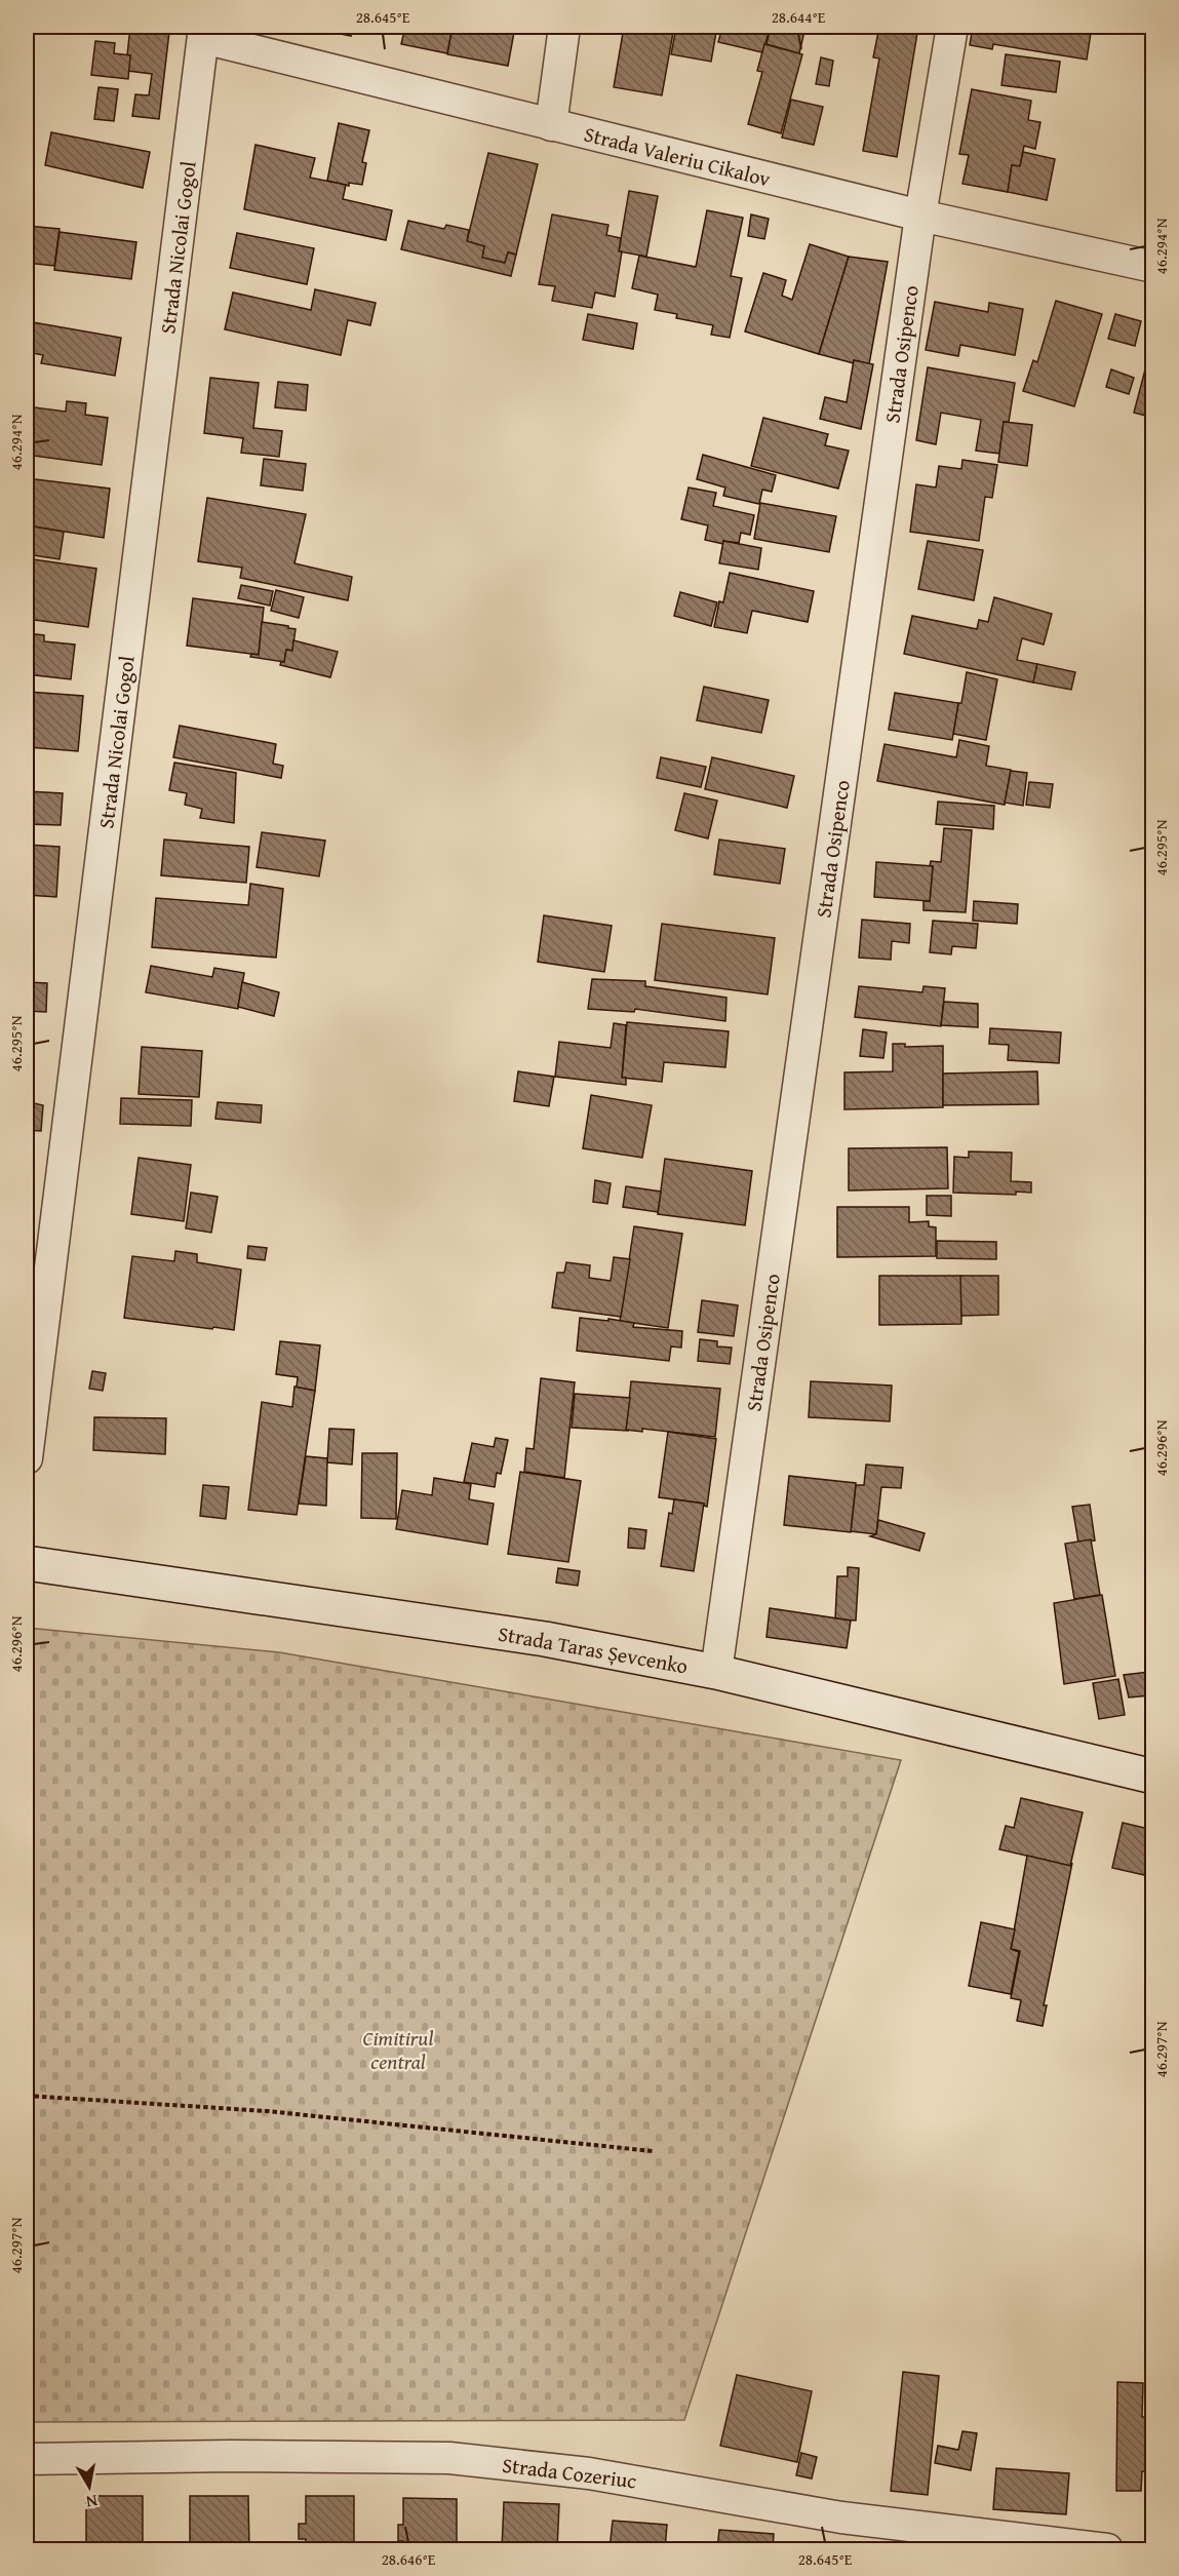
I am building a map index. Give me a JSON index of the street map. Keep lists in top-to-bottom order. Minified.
{"streets":{"main road":["Strada Taras Șevcenko"],"street":["Strada Valeriu Cikalov","Strada Nicolai Gogol","Strada Osipenco","Strada Cozeriuc"]},"crossings":[["Strada Valeriu Cikalov","Strada Nicolai Gogol"],["Strada Valeriu Cikalov","Strada Osipenco"],["Strada Osipenco","Strada Taras Șevcenko"]],"parks":["Cimitirul central"],"north":"bottom","coordinates":["28.645°E","28.644°E","46.294°N","46.295°N","46.296°N","46.297°N","28.646°E"]}
